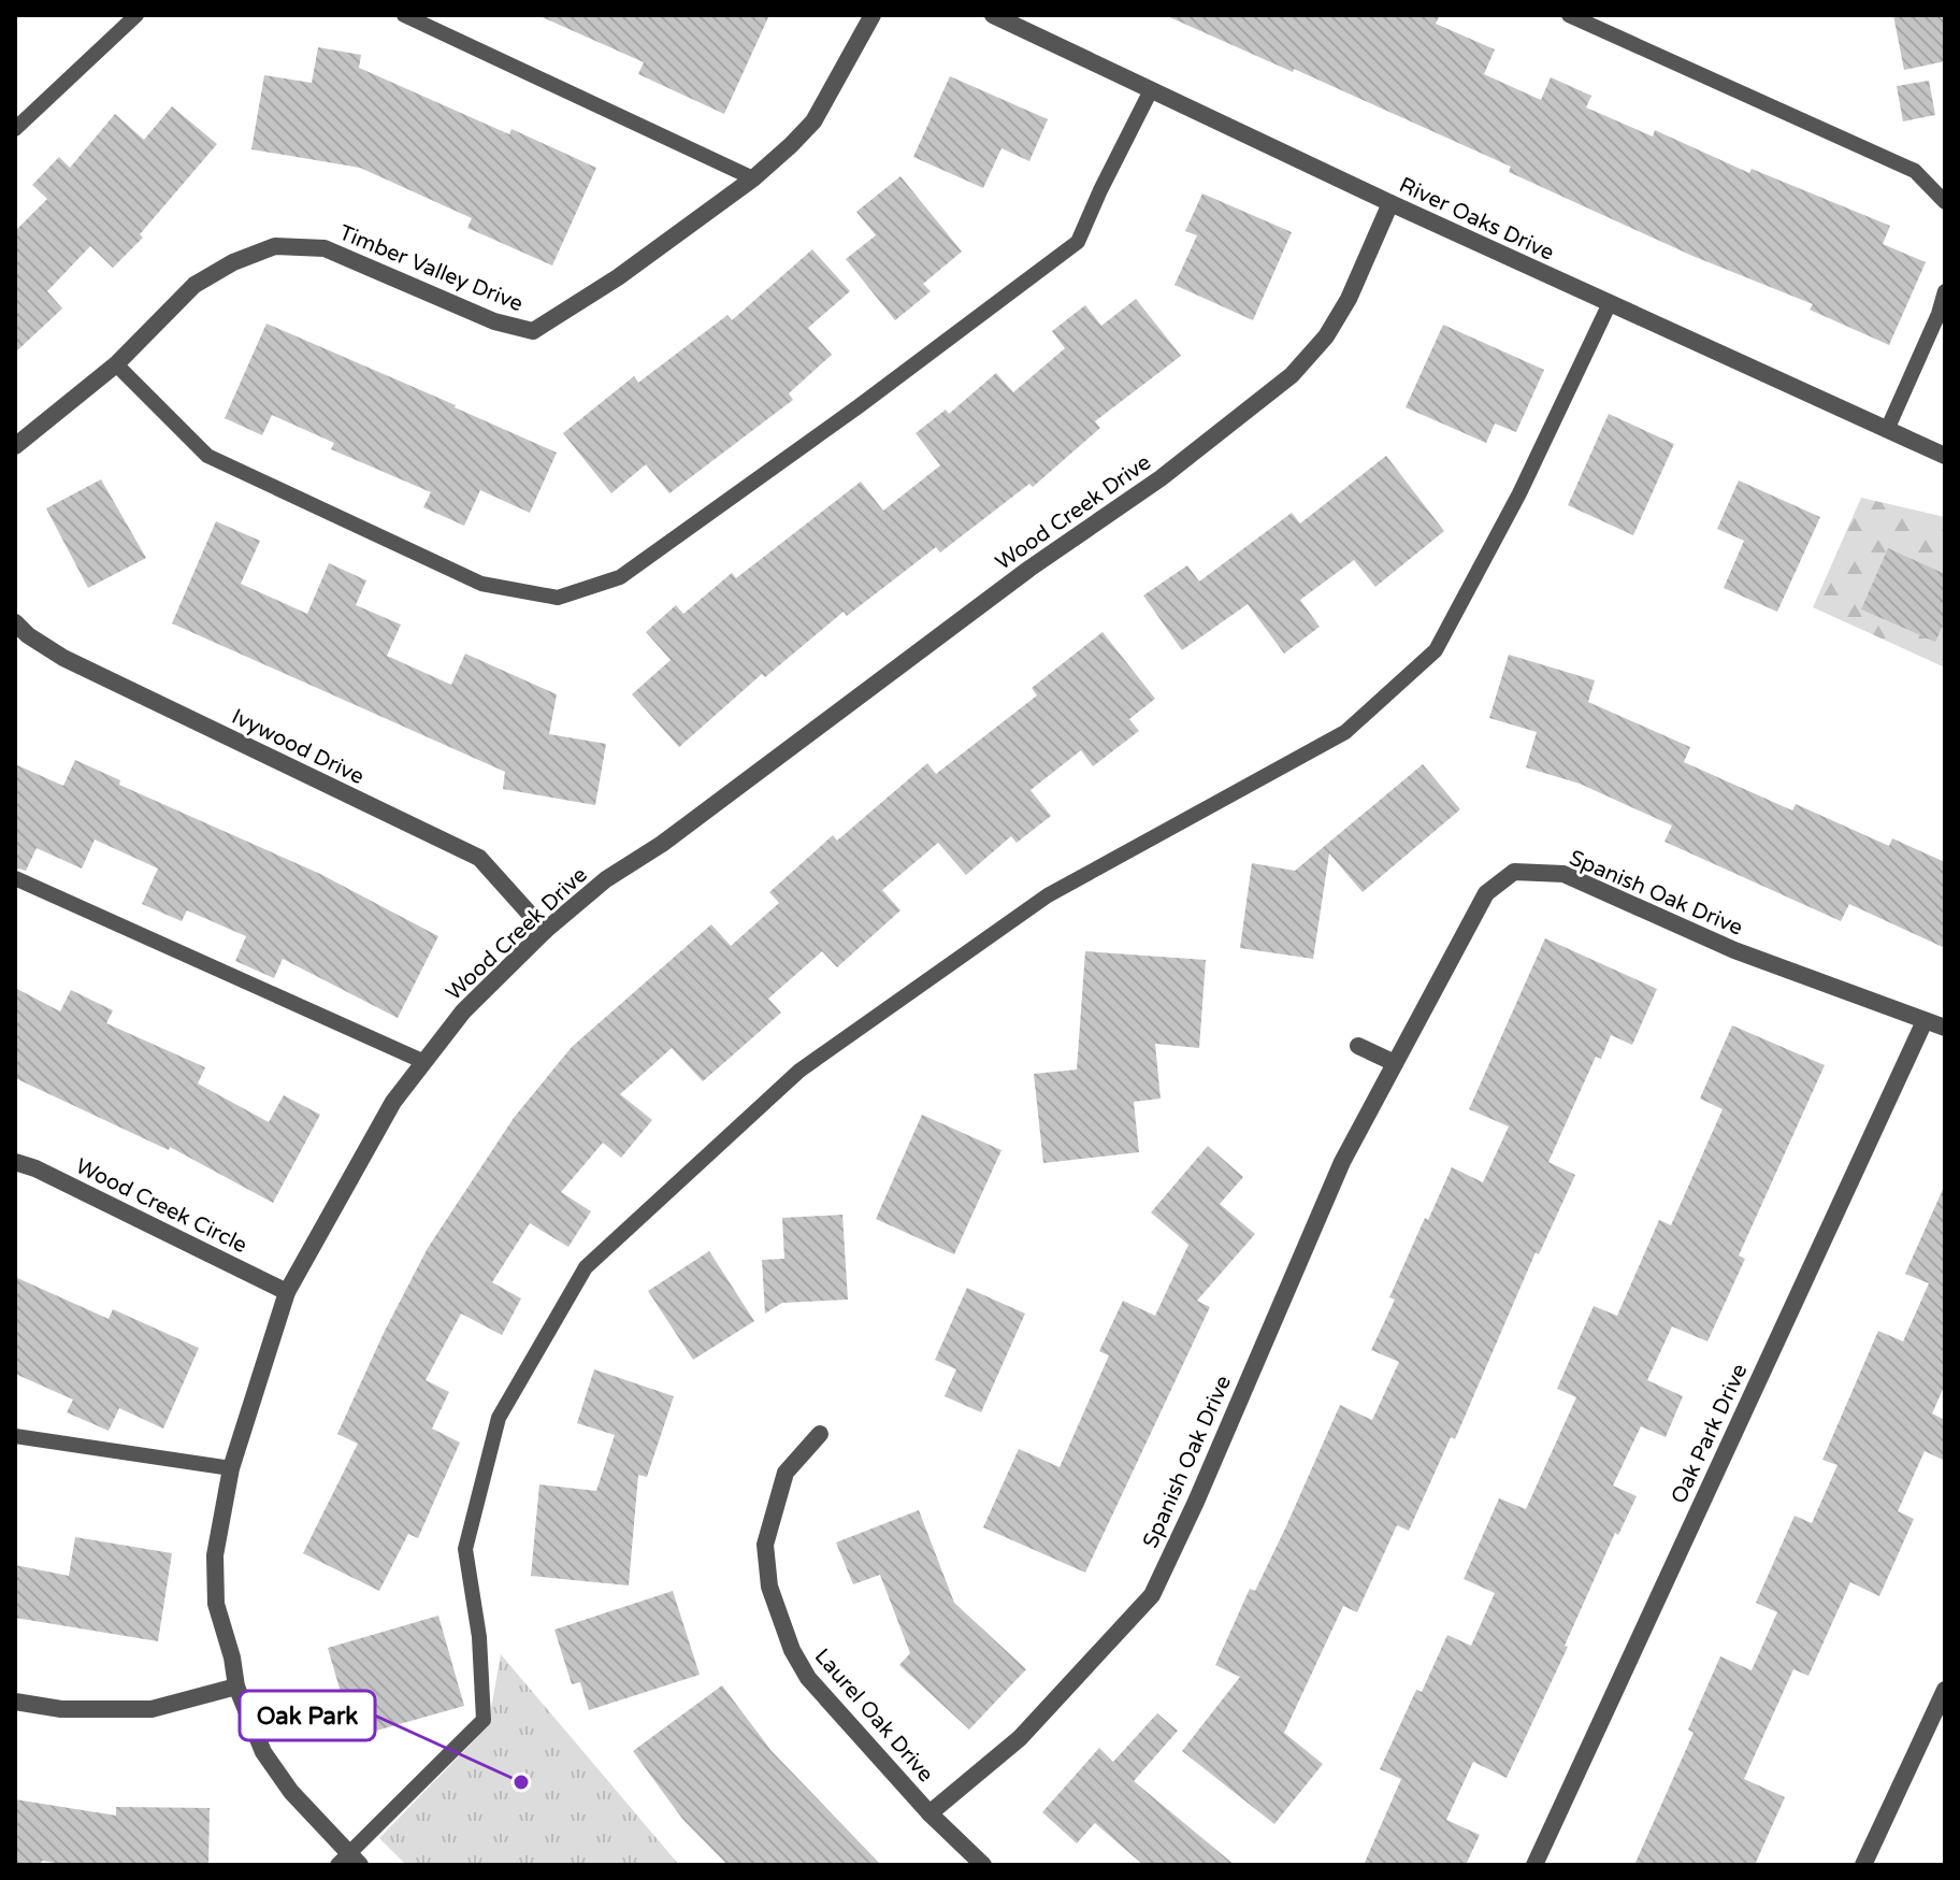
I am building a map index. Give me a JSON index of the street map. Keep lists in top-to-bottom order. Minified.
{"streets":{"street":["River Oaks Drive","Timber Valley Drive","Wood Creek Drive","Ivywood Drive","Spanish Oak Drive","Wood Creek Circle","Oak Park Drive","Laurel Oak Drive"]},"crossings":[["River Oaks Drive","Wood Creek Drive"],["Wood Creek Drive","Ivywood Drive"],["Wood Creek Drive","Wood Creek Circle"],["Spanish Oak Drive","Oak Park Drive"],["Spanish Oak Drive","Laurel Oak Drive"]],"places":["Oak Park"]}
